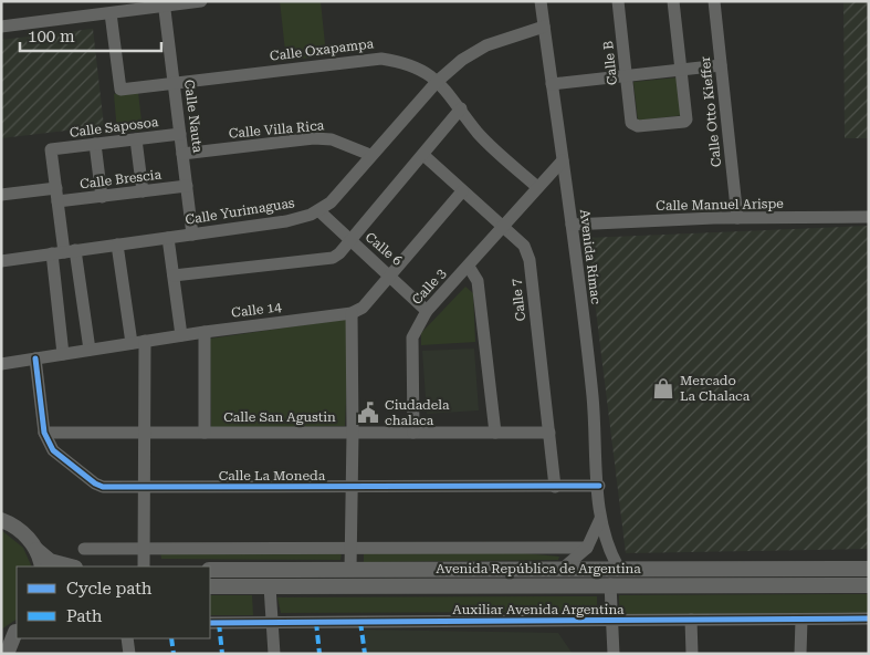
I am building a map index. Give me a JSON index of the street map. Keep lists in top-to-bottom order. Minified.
{"streets":{"main road":["Avenida República de Argentina"],"street":["Calle Oxapampa","Calle B","Calle Otto Kieffer","Calle Nauta","Calle Saposoa","Calle Villa Rica","Calle Brescia","Calle Manuel Arispe","Calle Yurimaguas","Calle 6","Avenida Rímac","Calle 3","Calle 7","Calle 14","Calle San Agustin","Calle La Moneda","Auxiliar Avenida Argentina"]},"crossings":[["Calle Oxapampa","Calle Nauta"],["Calle Oxapampa","Calle Yurimaguas"],["Calle Oxapampa","Calle 3"],["Calle Otto Kieffer","Calle Manuel Arispe"],["Calle Nauta","Calle Saposoa"],["Calle Nauta","Calle Villa Rica"],["Calle Nauta","Calle Brescia"],["Calle Nauta","Calle Yurimaguas"],["Calle Villa Rica","Calle Yurimaguas"],["Calle Manuel Arispe","Avenida Rímac"],["Calle Yurimaguas","Calle 6"],["Calle Yurimaguas","Avenida Rímac"],["Calle 6","Calle 3"],["Avenida Rímac","Calle La Moneda"],["Avenida Rímac","Avenida República de Argentina"],["Calle 3","Calle 7"],["Calle 3","Calle San Agustin"],["Calle 7","Calle San Agustin"],["Calle 7","Calle La Moneda"],["Calle 14","Calle La Moneda"],["Calle San Agustin","Calle La Moneda"]],"places":{"shop":["Mercado La Chalaca"],"public building":["Ciudadela chalaca"]},"legend":["Cycle path","Path"],"scale_bar":"100 m"}
